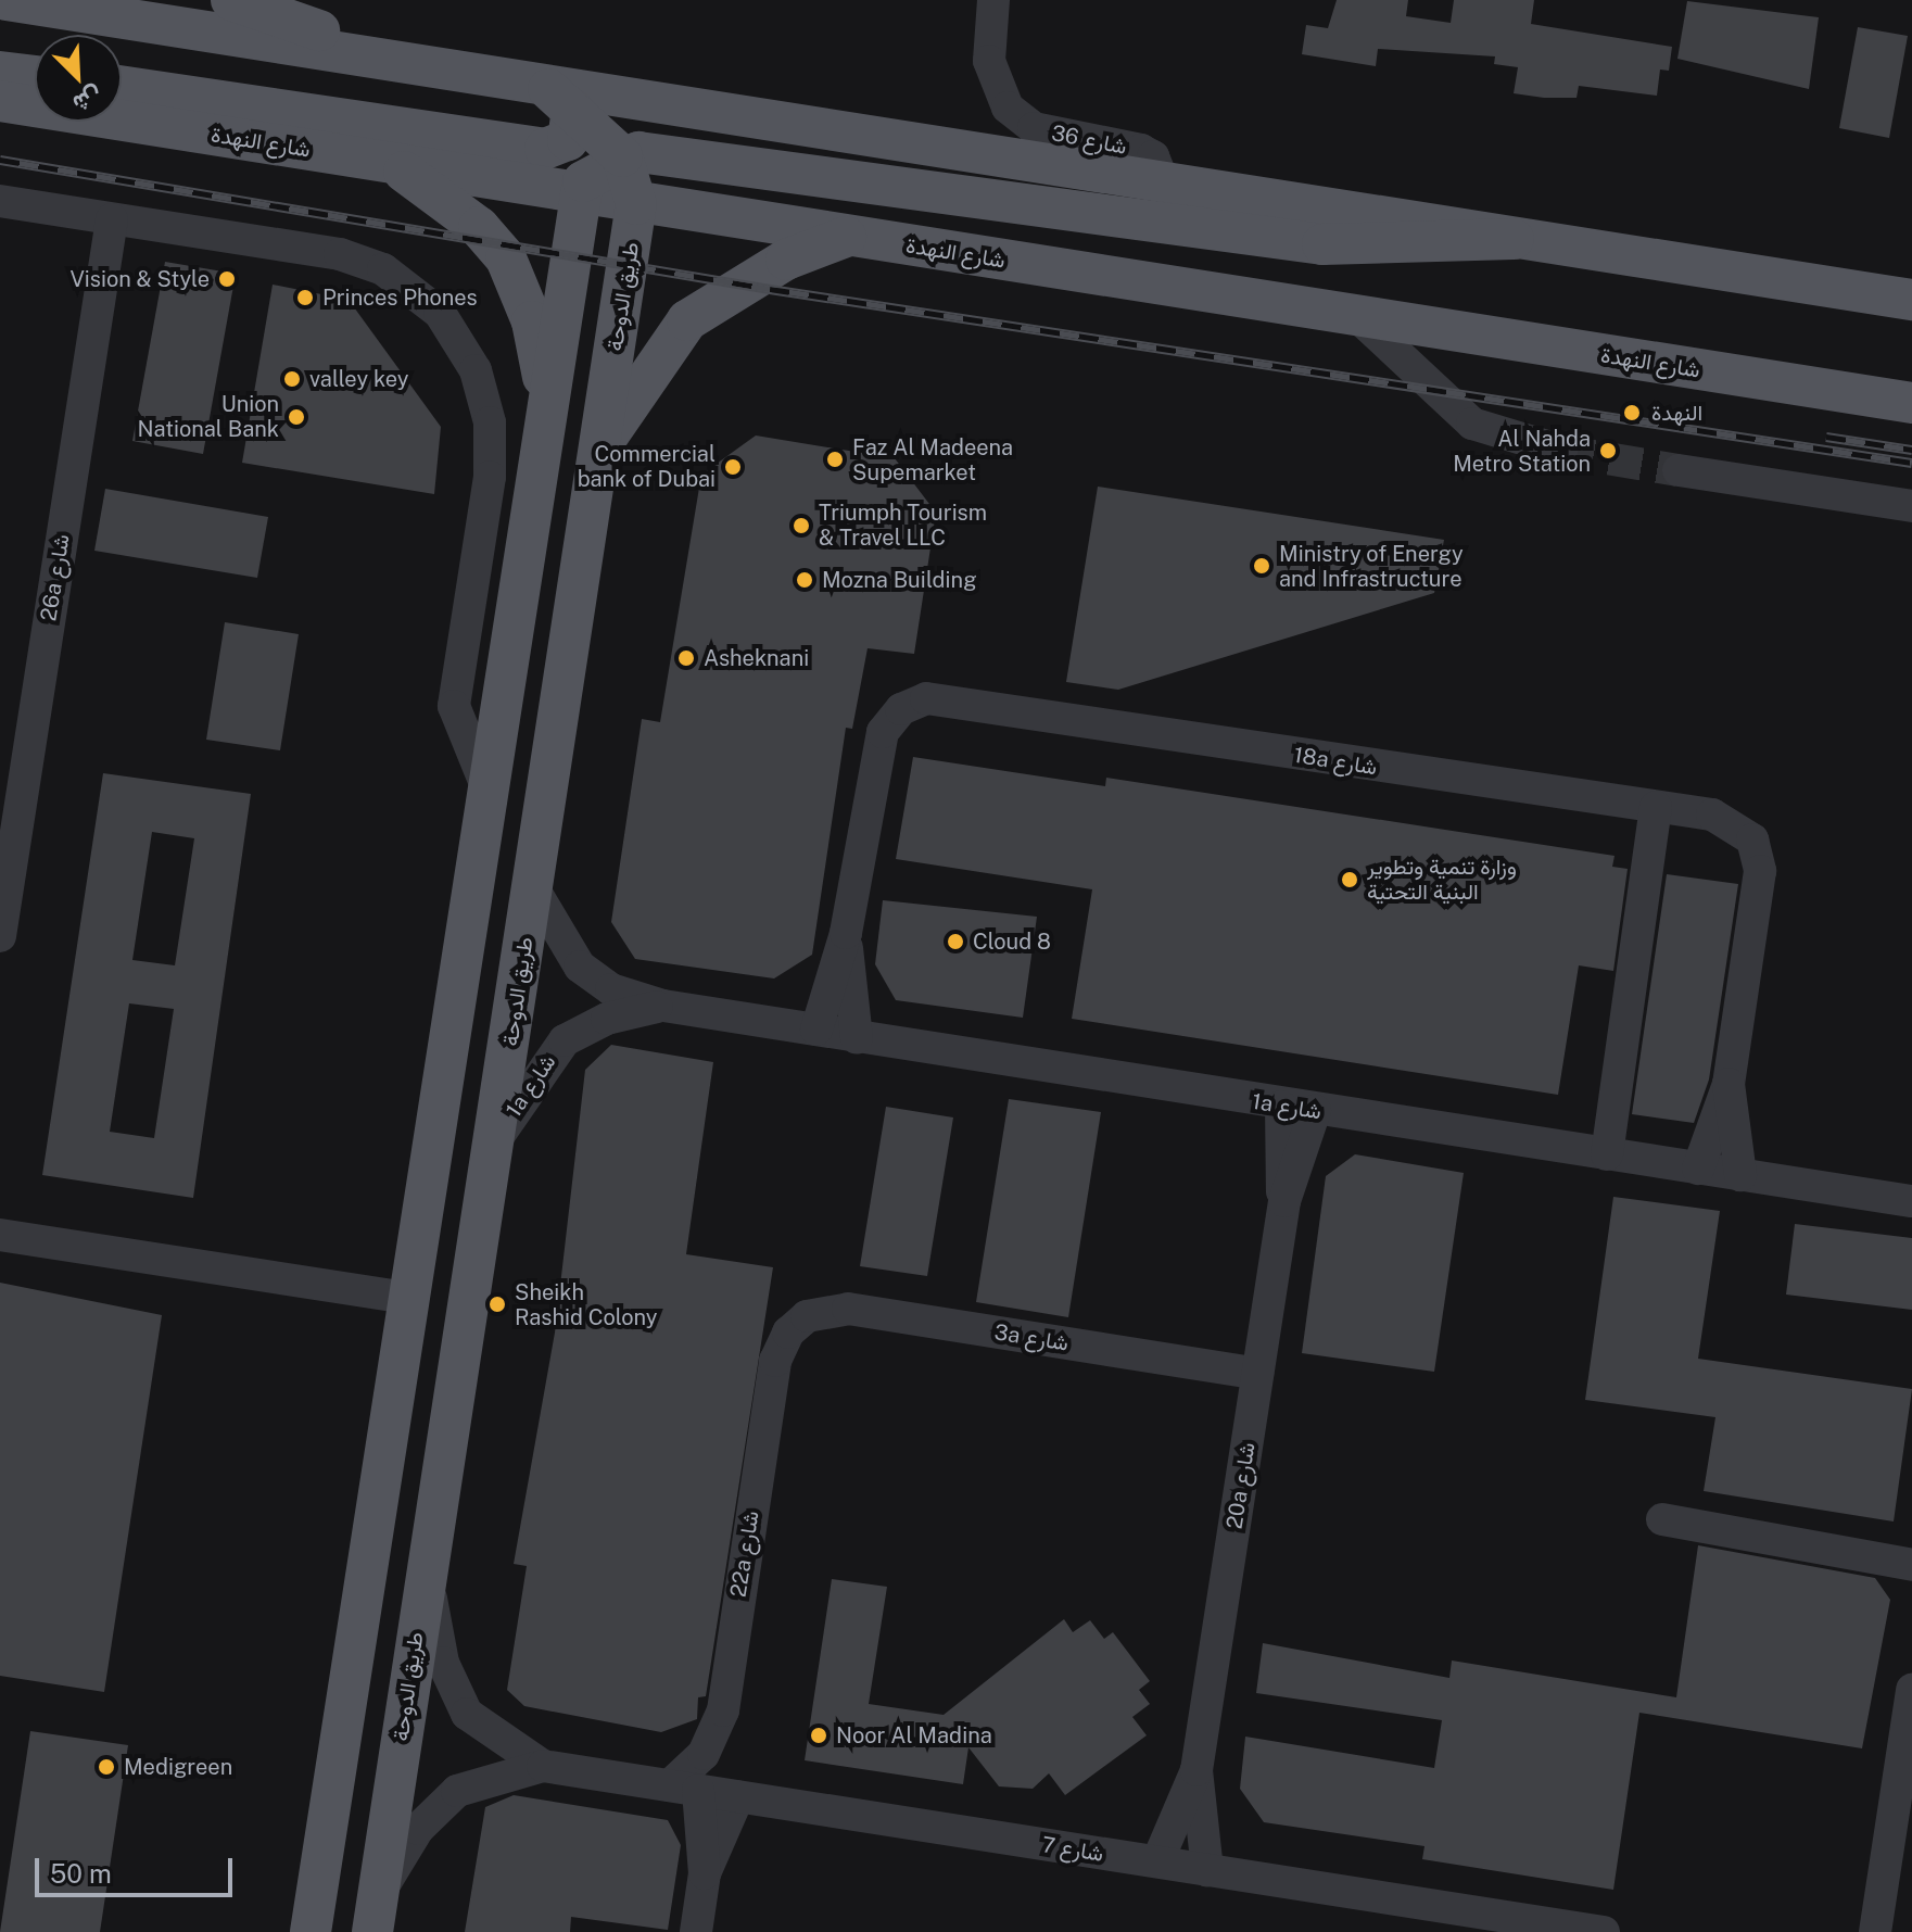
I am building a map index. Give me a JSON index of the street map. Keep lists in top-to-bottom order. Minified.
{"streets":{"main road":["شارع النهدة","طريق الدوحة"],"street":["شارع 36","26a شارع","18a شارع","1a شارع","3a شارع","20a شارع","22a شارع","شارع 7"]},"crossings":[["شارع النهدة","طريق الدوحة"],["طريق الدوحة","1a شارع"],["طريق الدوحة","شارع 7"],["18a شارع","1a شارع"],["1a شارع","20a شارع"],["3a شارع","20a شارع"],["3a شارع","22a شارع"],["20a شارع","شارع 7"],["22a شارع","شارع 7"]],"places":["Vision & Style","Princes Phones","valley key","النهدة","Union National Bank","Al Nahda Metro Station","Faz Al Madeena Supemarket","Commercial bank of Dubai","Triumph Tourism & Travel LLC","Ministry of Energy and Infrastructure","Mozna Building","Asheknani","وزارة تنمية وتطوير البنية التحتية","Cloud 8","Sheikh Rashid Colony","Noor Al Madina","Medigreen"],"scale_bar":"50 m","north":"bottom right"}
